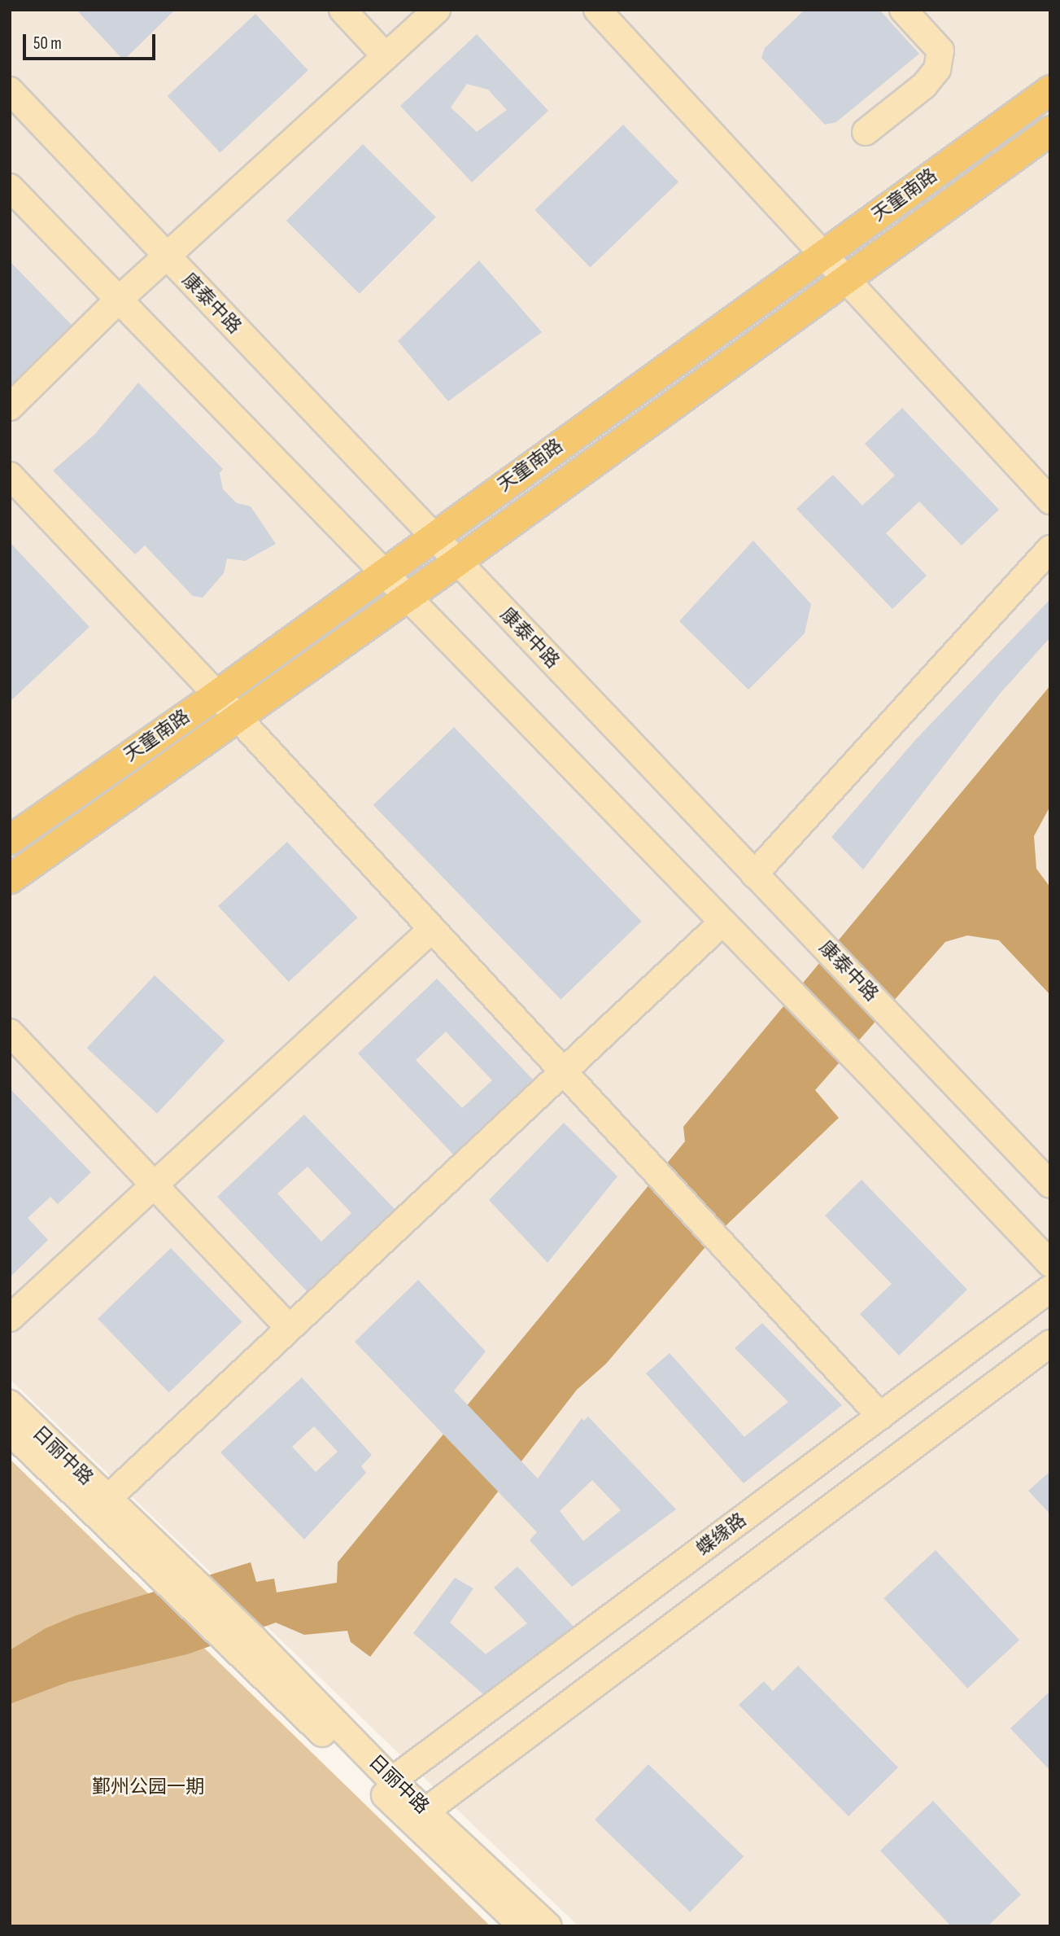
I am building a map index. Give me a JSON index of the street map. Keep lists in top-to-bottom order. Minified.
{"streets":{"main road":["天童南路"],"street":["康泰中路","日丽中路","蝶缘路"]},"crossings":[["天童南路","康泰中路"],["日丽中路","蝶缘路"]],"parks":["鄞州公园一期"],"scale_bar":"50 m"}
